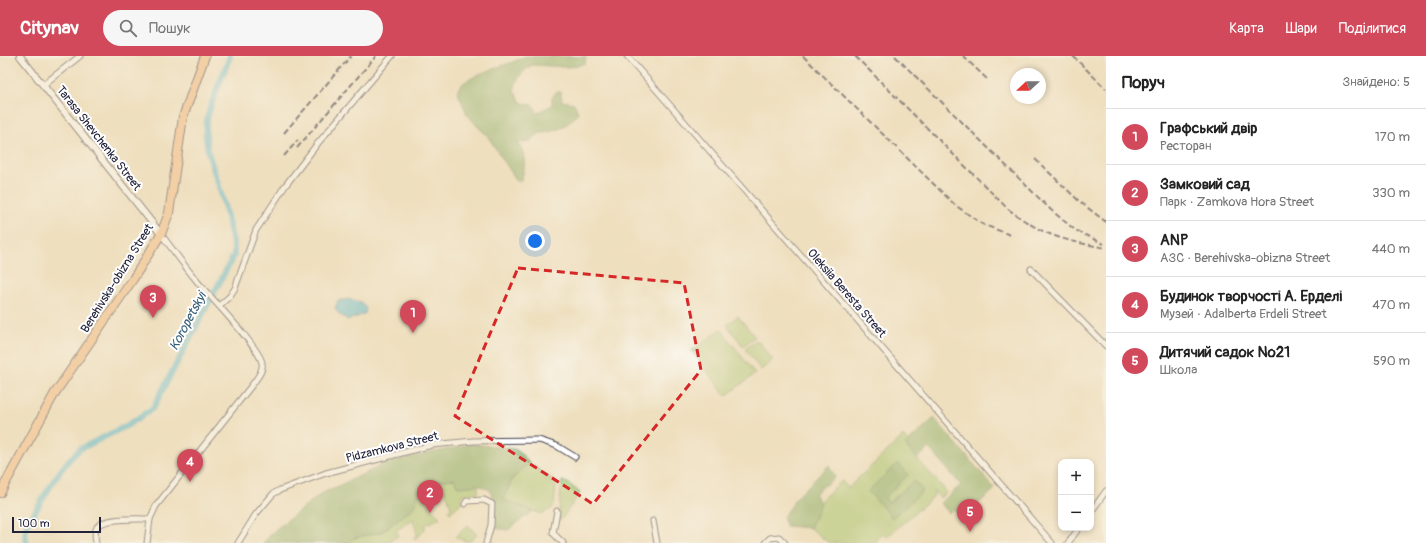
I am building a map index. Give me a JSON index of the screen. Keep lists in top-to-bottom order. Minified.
{"streets":{"highway":["Berehivska-obizna Street"],"street":["Tarasa Shevchenka Street","Oleksiia Beresta Street","Pidzamkova Street"]},"crossings":[["Tarasa Shevchenka Street","Berehivska-obizna Street"]],"water":["Koropetskyi"],"scale_bar":"100 m","north":"left","page":{"header":"Citynav","search":"Пошук","nav":["Карта","Шари","Поділитися"],"heading":["Поруч","Знайдено: 5"],"list":[{"mark":"1","name":"Графський двір","note":"Ресторан","value":"170 m"},{"mark":"2","name":"Замковий сад","note":"Парк · Zamkova Hora Street","value":"330 m"},{"mark":"3","name":"ANP","note":"АЗС · Berehivska-obizna Street","value":"440 m"},{"mark":"4","name":"Будинок творчості А. Ерделі","note":"Музей · Adalberta Erdeli Street","value":"470 m"},{"mark":"5","name":"Дитячий садок №21","note":"Школа","value":"590 m"}],"pins":["3","1","4","2","5"],"map_buttons":["+","−"],"scale":"100 m"}}
